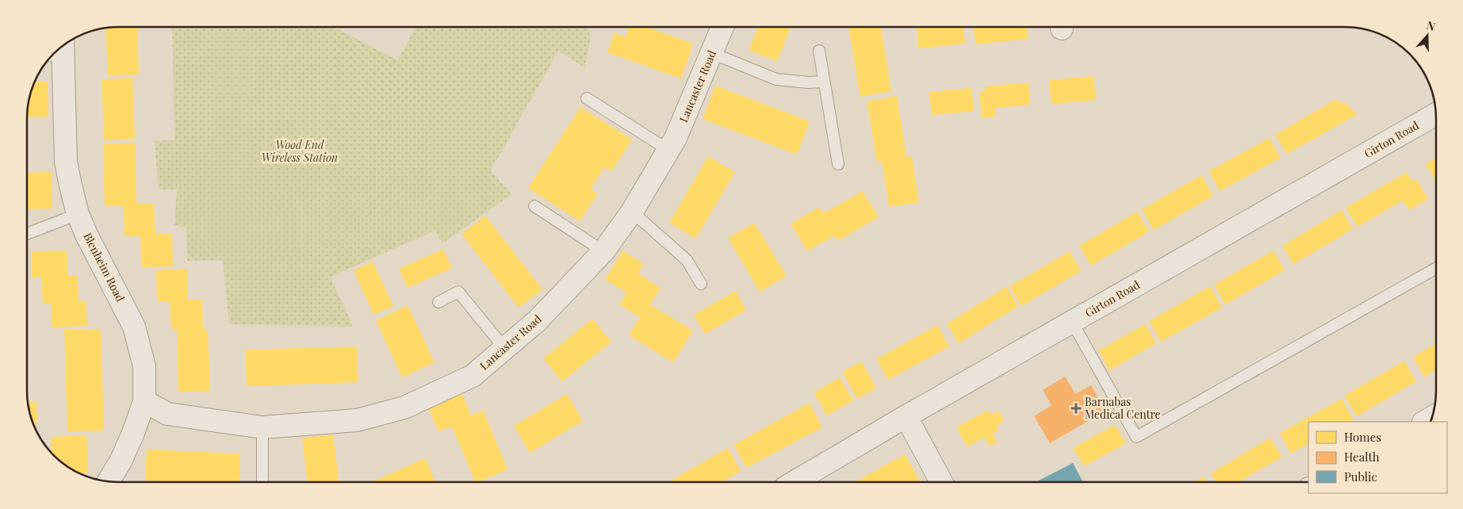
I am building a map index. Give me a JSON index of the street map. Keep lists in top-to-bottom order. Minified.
{"streets":{"street":["Lancaster Road","Girton Road","Blenheim Road"]},"crossings":[["Lancaster Road","Blenheim Road"]],"parks":["Wood End Wireless Station"],"places":{"health":["Barnabas Medical Centre"]},"legend":["Homes","Health","Public"],"north":"top"}
